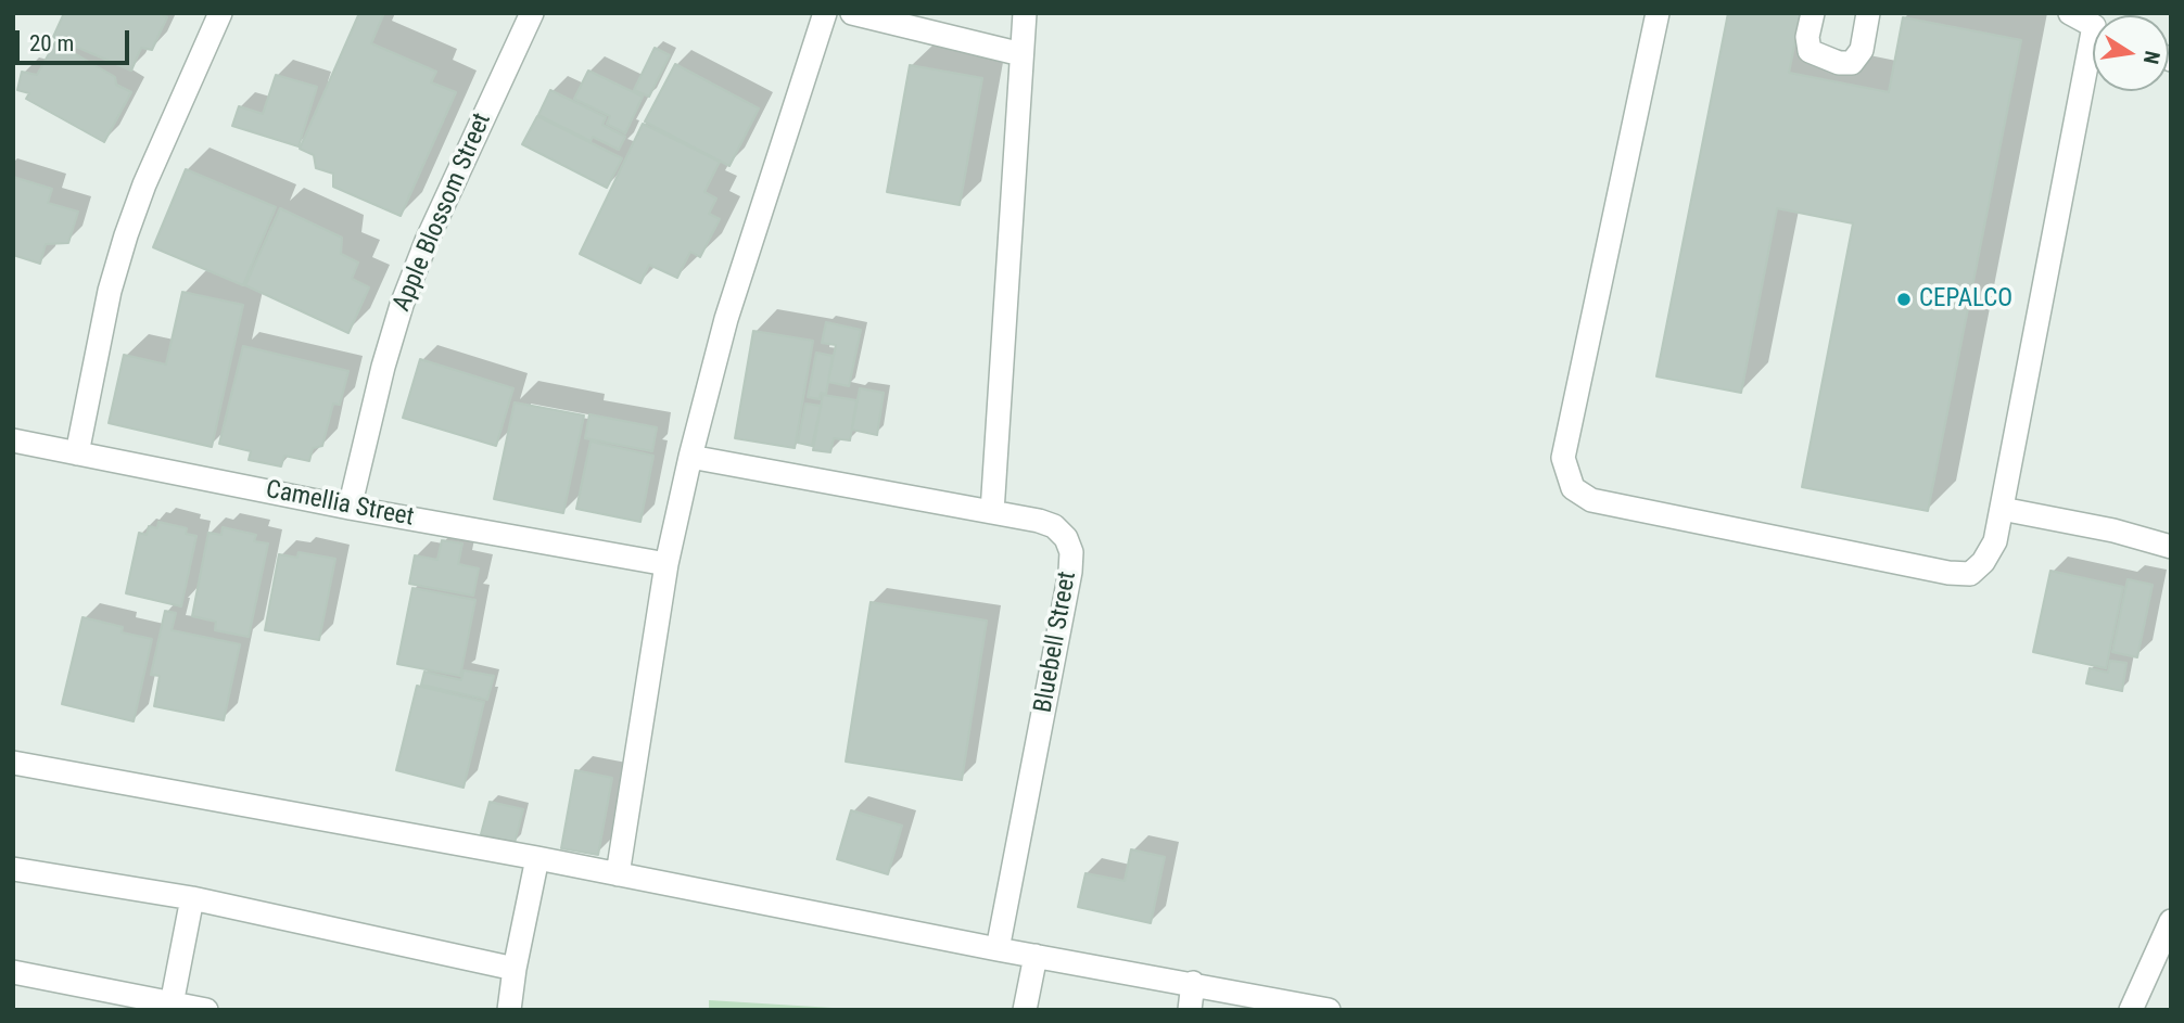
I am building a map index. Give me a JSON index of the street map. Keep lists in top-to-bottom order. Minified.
{"streets":{"street":["Apple Blossom Street","Camellia Street","Bluebell Street"]},"crossings":[["Apple Blossom Street","Camellia Street"]],"places":["CEPALCO"],"scale_bar":"20 m","north":"right"}
